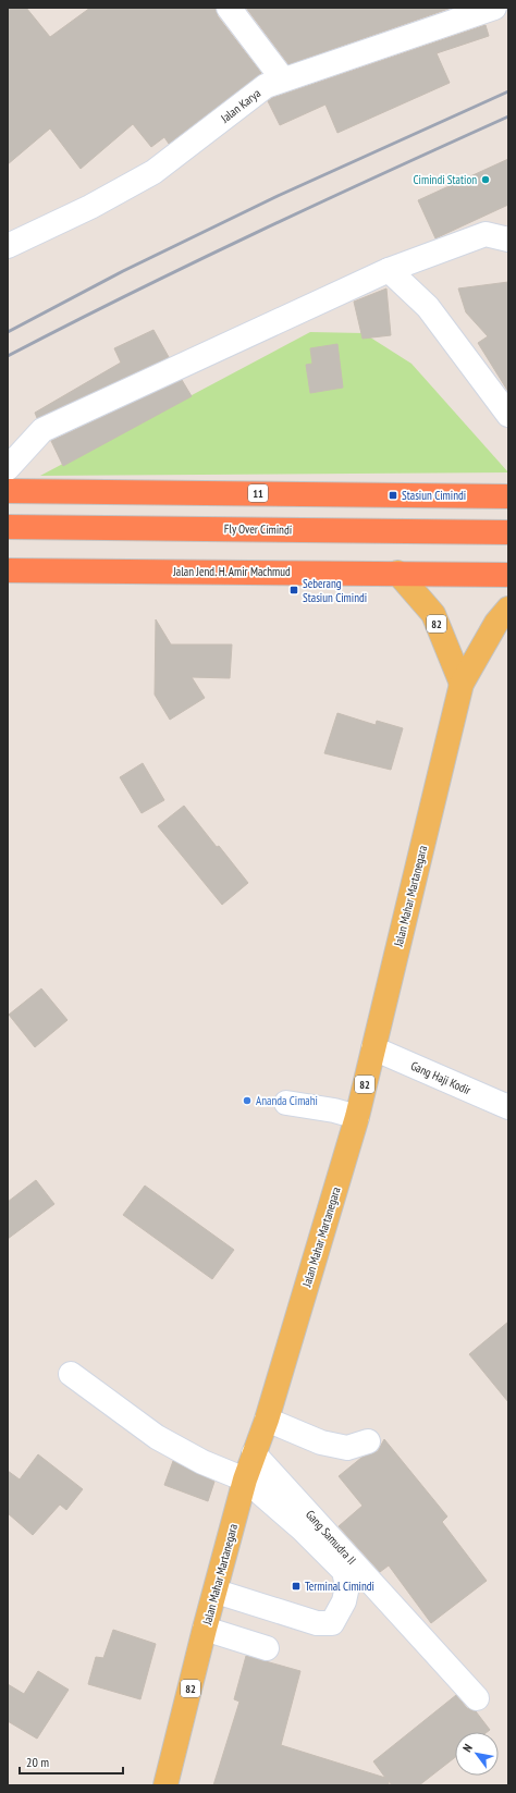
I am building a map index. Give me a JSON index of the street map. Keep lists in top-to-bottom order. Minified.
{"streets":{"highway":["11","Fly Over Cimindi","Jalan Jend. H. Amir Machmud"],"main road":["82","Jalan Mahar Martanegara"],"street":["Jalan Karya","Gang Haji Kodir","Gang Samudra II"]},"crossings":[["Jalan Jend. H. Amir Machmud","82"],["82","Jalan Mahar Martanegara"],["Jalan Mahar Martanegara","Gang Haji Kodir"],["Jalan Mahar Martanegara","Gang Samudra II"]],"places":{"other":["Cimindi Station","Ananda Cimahi"],"transit":["Stasiun Cimindi","Seberang Stasiun Cimindi","Terminal Cimindi"]},"scale_bar":"20 m","north":"top left"}
